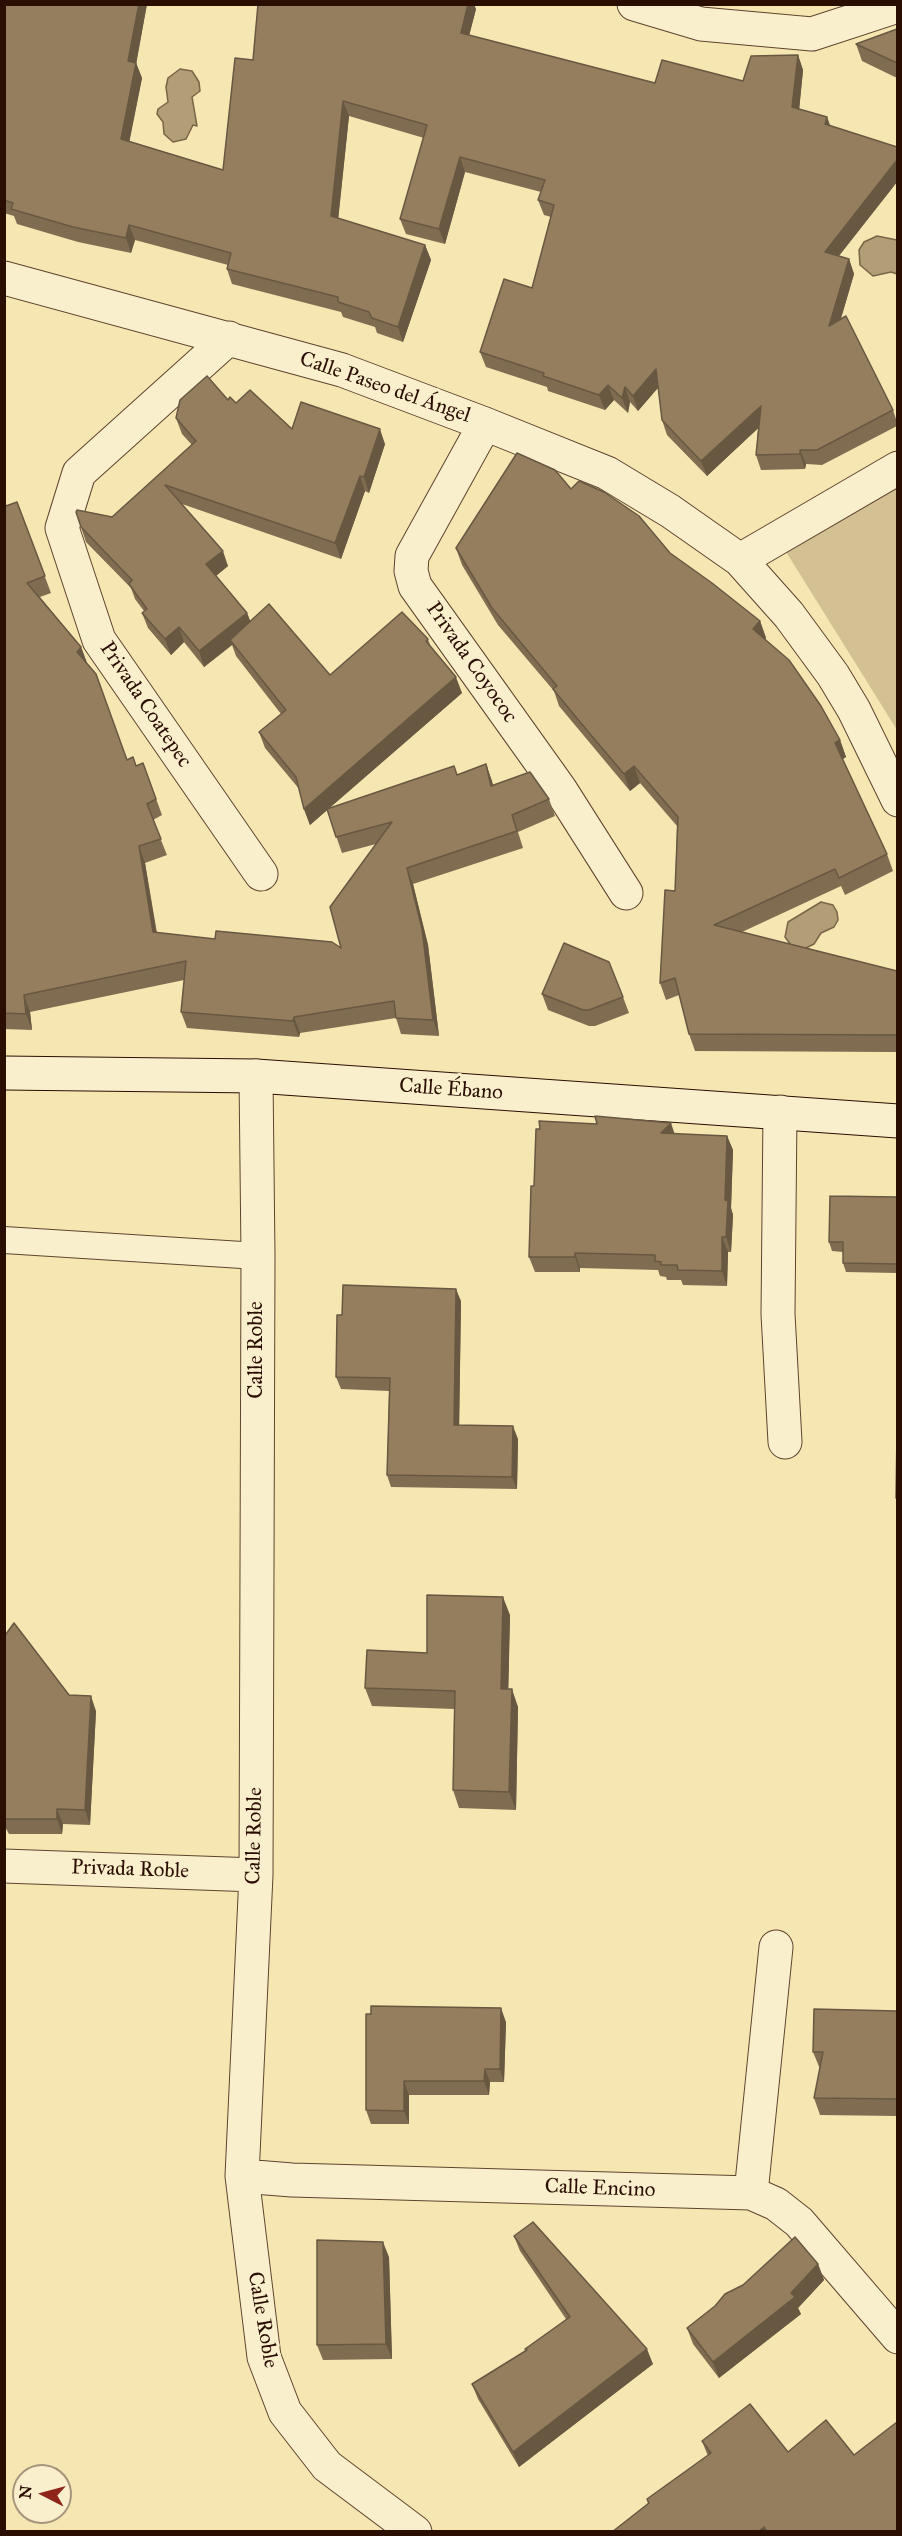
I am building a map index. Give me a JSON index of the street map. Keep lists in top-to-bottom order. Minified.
{"streets":{"street":["Calle Paseo del Ángel","Privada Coyococ","Privada Coatepec","Calle Ébano","Calle Roble","Privada Roble","Calle Encino"]},"crossings":[["Calle Paseo del Ángel","Privada Coyococ"],["Calle Paseo del Ángel","Privada Coatepec"],["Calle Ébano","Calle Roble"],["Calle Roble","Privada Roble"],["Calle Roble","Calle Encino"]],"north":"left"}
